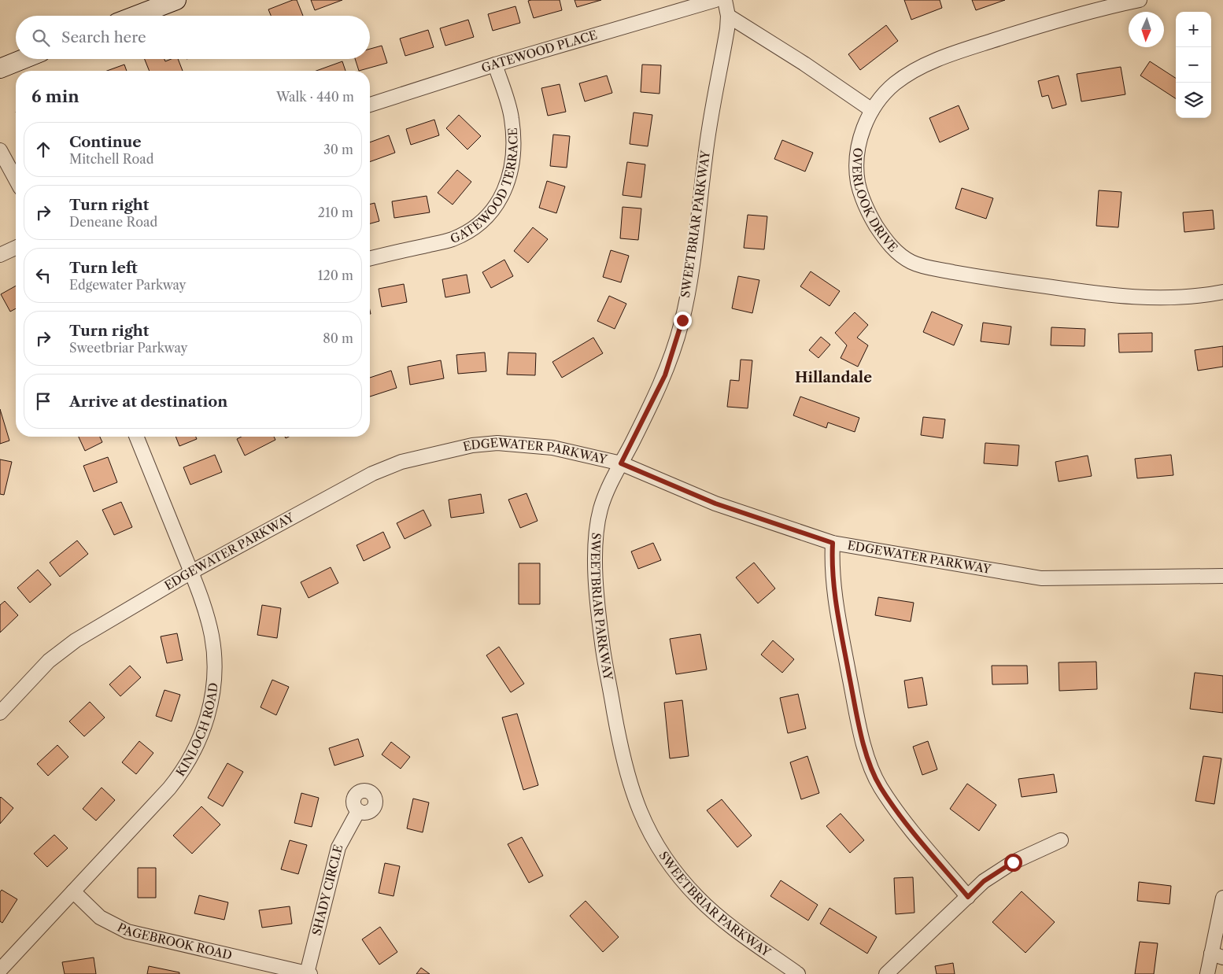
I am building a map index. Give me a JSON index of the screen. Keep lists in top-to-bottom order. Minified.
{"streets":{"street":["GATEWOOD PLACE","GATEWOOD TERRACE","OVERLOOK DRIVE","SWEETBRIAR PARKWAY","EDGEWATER PARKWAY","KINLOCH ROAD","SHADY CIRCLE","PAGEBROOK ROAD"]},"crossings":[["GATEWOOD PLACE","GATEWOOD TERRACE"],["SWEETBRIAR PARKWAY","EDGEWATER PARKWAY"],["EDGEWATER PARKWAY","KINLOCH ROAD"],["KINLOCH ROAD","PAGEBROOK ROAD"],["SHADY CIRCLE","PAGEBROOK ROAD"]],"districts":["Hillandale"],"north":"bottom","page":{"map_buttons":["+","−"],"search":"Search here","heading":["6 min","Walk · 440 m"],"list":[["Continue","Mitchell Road","30 m"],["Turn right","Deneane Road","210 m"],["Turn left","Edgewater Parkway","120 m"],["Turn right","Sweetbriar Parkway","80 m"],"Arrive at destination"]}}
